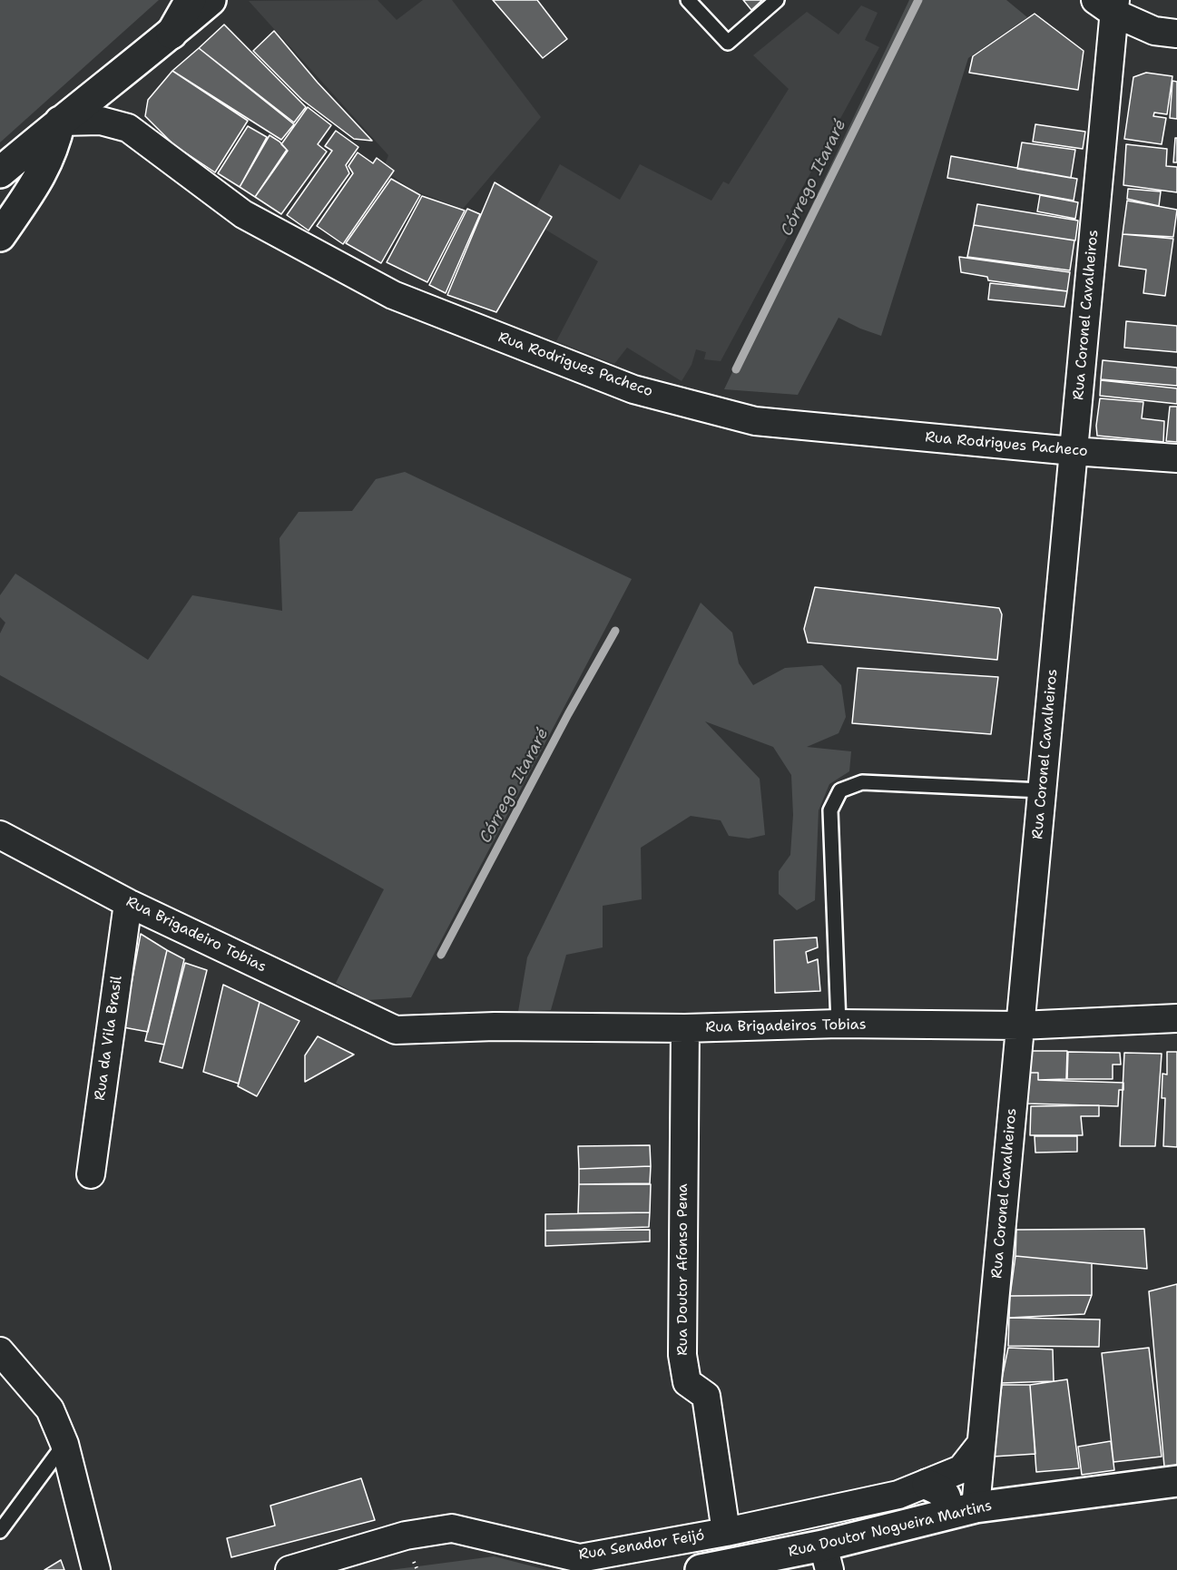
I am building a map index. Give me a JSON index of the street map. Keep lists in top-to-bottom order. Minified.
{"streets":{"main road":["Rua Doutor Nogueira Martins"],"street":["Rua Coronel Cavalheiros","Rua Rodrigues Pacheco","Rua Brigadeiro Tobias","Rua Brigadeiros Tobias","Rua da Vila Brasil","Rua Doutor Afonso Pena","Rua Senador Feijó"]},"crossings":[["Rua Coronel Cavalheiros","Rua Rodrigues Pacheco"],["Rua Coronel Cavalheiros","Rua Brigadeiros Tobias"],["Rua Coronel Cavalheiros","Rua Doutor Nogueira Martins"],["Rua Coronel Cavalheiros","Rua Senador Feijó"],["Rua Brigadeiro Tobias","Rua Brigadeiros Tobias"],["Rua Brigadeiro Tobias","Rua da Vila Brasil"],["Rua Brigadeiros Tobias","Rua Doutor Afonso Pena"],["Rua Doutor Afonso Pena","Rua Senador Feijó"]],"water":["Córrego Itararé"]}
